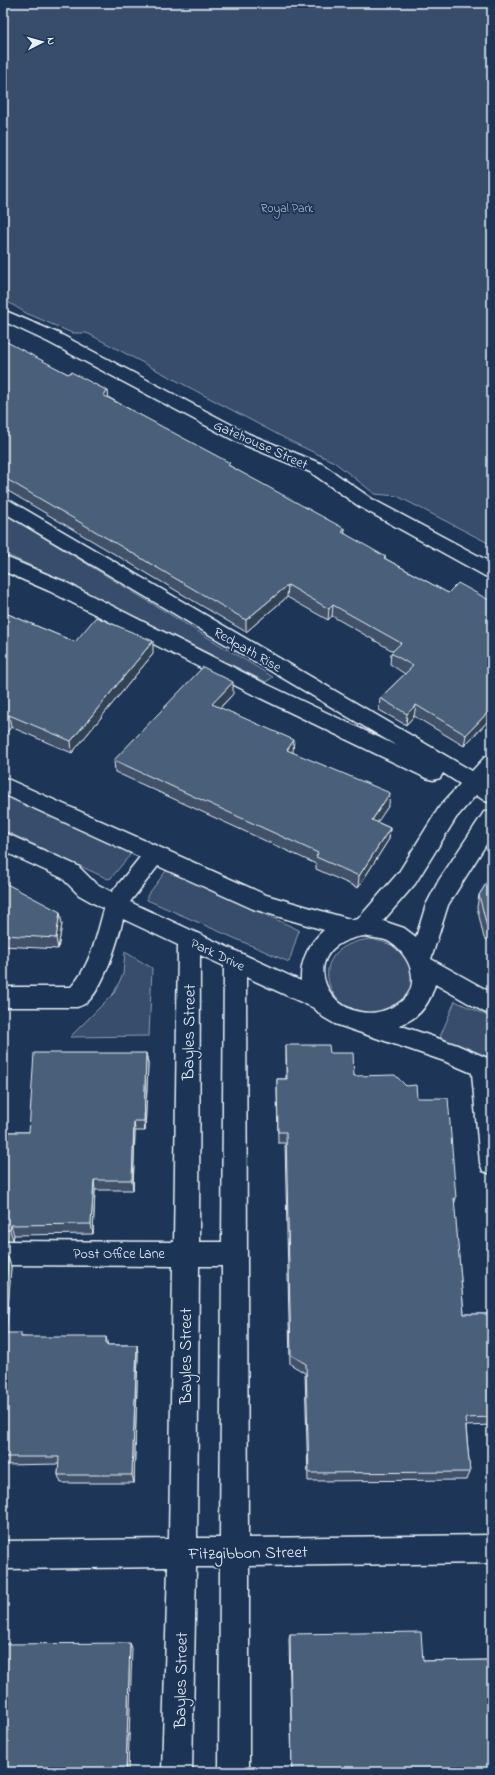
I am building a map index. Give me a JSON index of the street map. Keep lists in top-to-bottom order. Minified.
{"streets":{"street":["Gatehouse Street","Redpath Rise","Park Drive","Bayles Street","Post Office Lane","Fitzgibbon Street"]},"crossings":[["Park Drive","Bayles Street"],["Bayles Street","Post Office Lane"],["Bayles Street","Fitzgibbon Street"]],"parks":["Royal Park"],"north":"right"}
